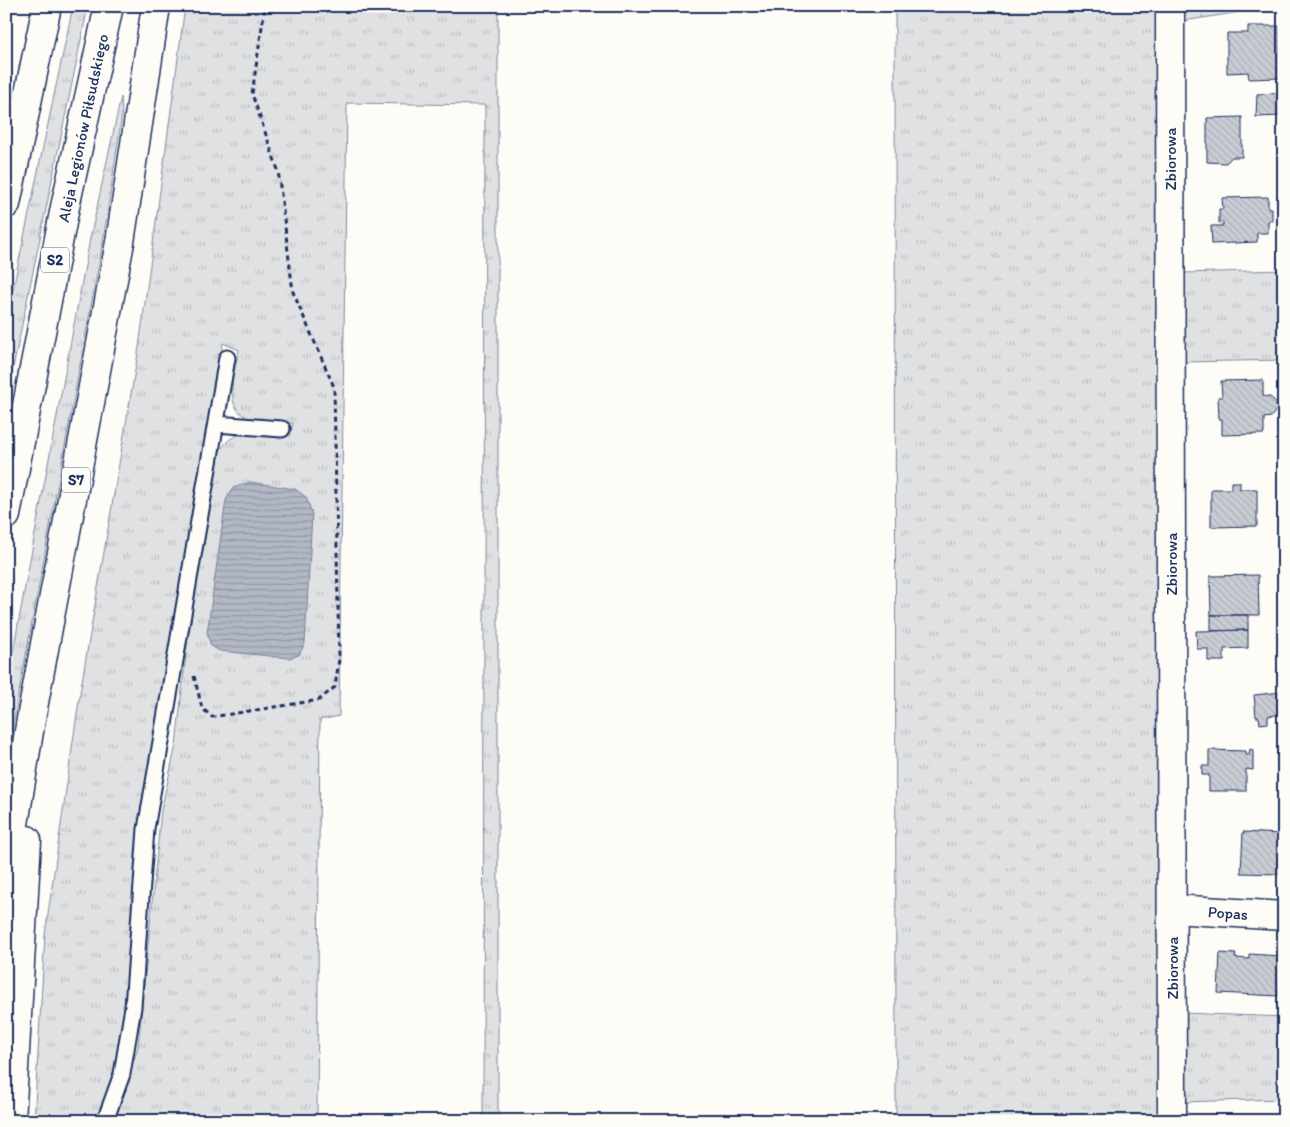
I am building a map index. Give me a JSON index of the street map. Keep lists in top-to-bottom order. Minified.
{"streets":{"main road":["Aleja Legionów Piłsudskiego","Zbiorowa","S2","S7","Popas"]},"crossings":[["Zbiorowa","Popas"]]}
